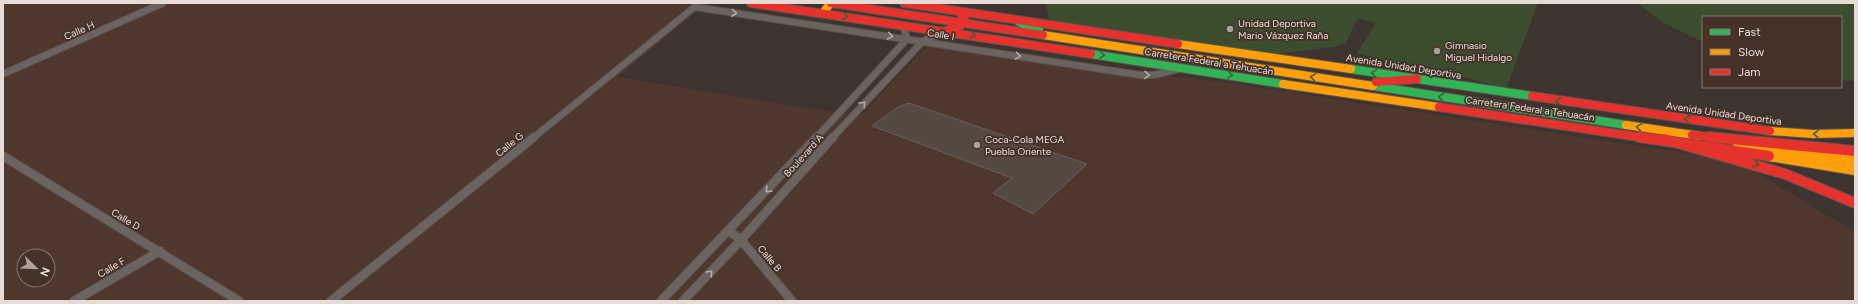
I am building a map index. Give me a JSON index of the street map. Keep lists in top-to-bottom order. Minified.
{"streets":{"main road":["Carretera Federal a Tehuacán","Avenida Unidad Deportiva"],"street":["Calle H","Calle I","Calle G","Boulevard A","Calle D","Calle B","Calle F"]},"crossings":[["Calle I","Carretera Federal a Tehuacán"],["Calle I","Calle G"],["Calle I","Boulevard A"],["Carretera Federal a Tehuacán","Avenida Unidad Deportiva"],["Carretera Federal a Tehuacán","Boulevard A"],["Boulevard A","Calle B"],["Calle D","Calle F"]],"one_way":["Calle I"],"places":["Unidad Deportiva Mario Vázquez Raña","Gimnasio Miguel Hidalgo","Coca-Cola MEGA Puebla Oriente"],"legend":["Fast","Slow","Jam"],"north":"bottom right"}
